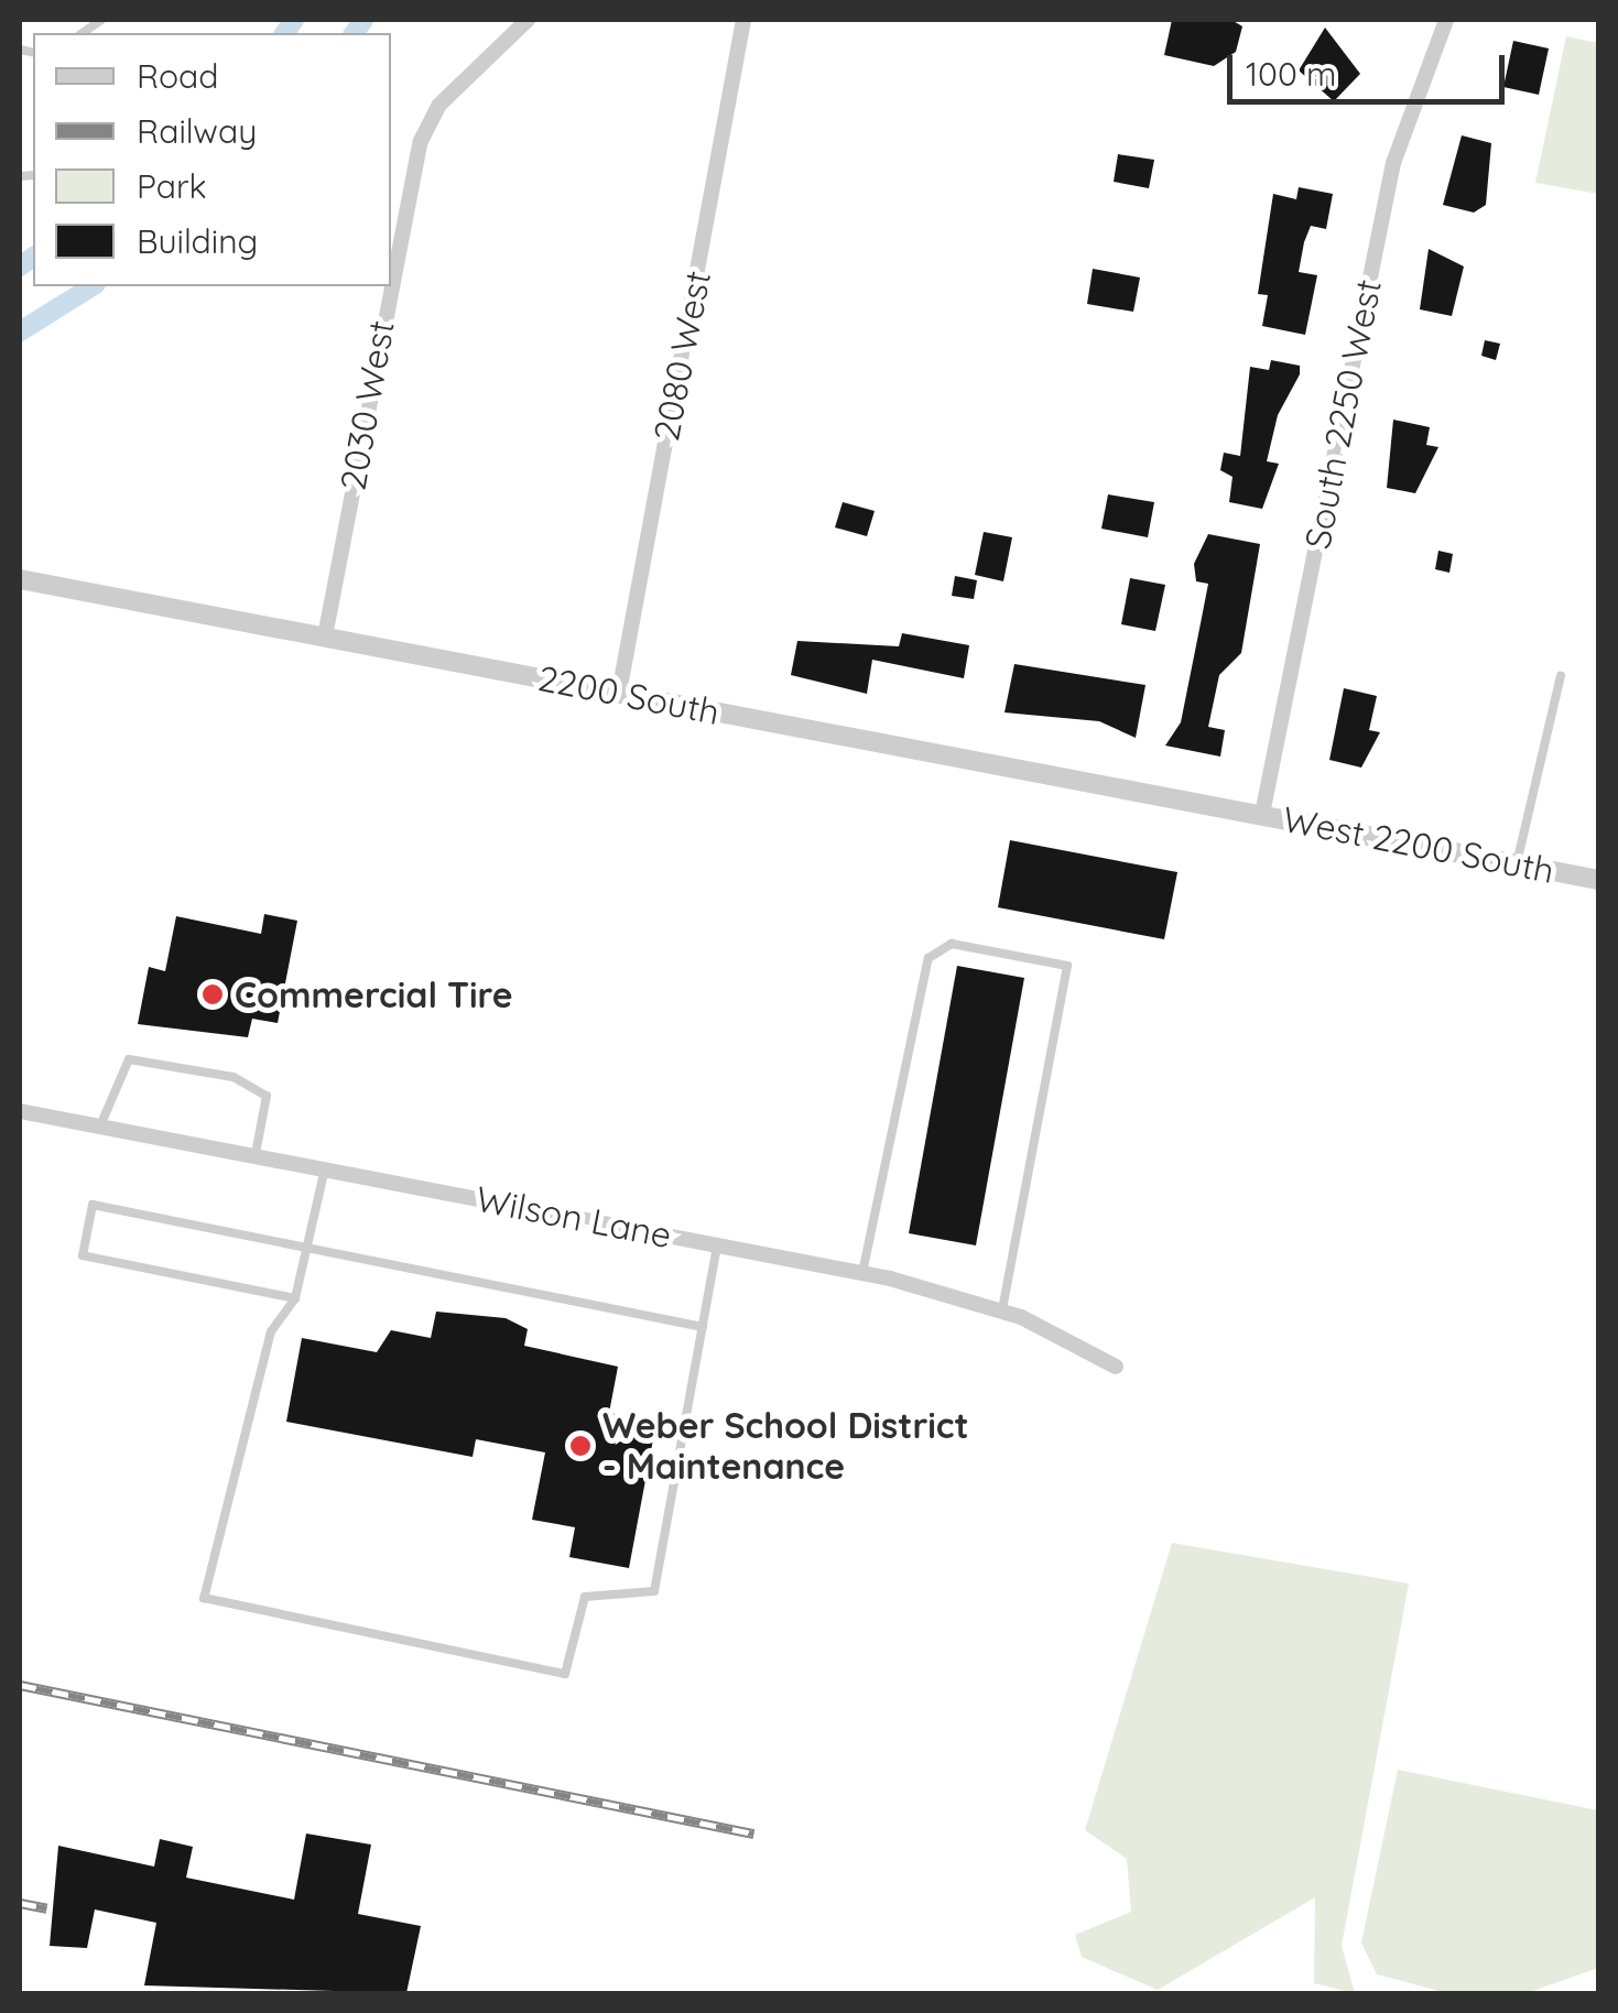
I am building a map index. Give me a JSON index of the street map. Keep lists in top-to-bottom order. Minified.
{"streets":{"street":["2080 West","2030 West","South 2250 West","2200 South","West 2200 South","Wilson Lane"]},"crossings":[["2080 West","2200 South"],["2030 West","2200 South"],["South 2250 West","West 2200 South"],["2200 South","West 2200 South"]],"places":["Commercial Tire","Weber School District - Maintenance"],"legend":["Road","Railway","Park","Building"],"scale_bar":"100 m"}
